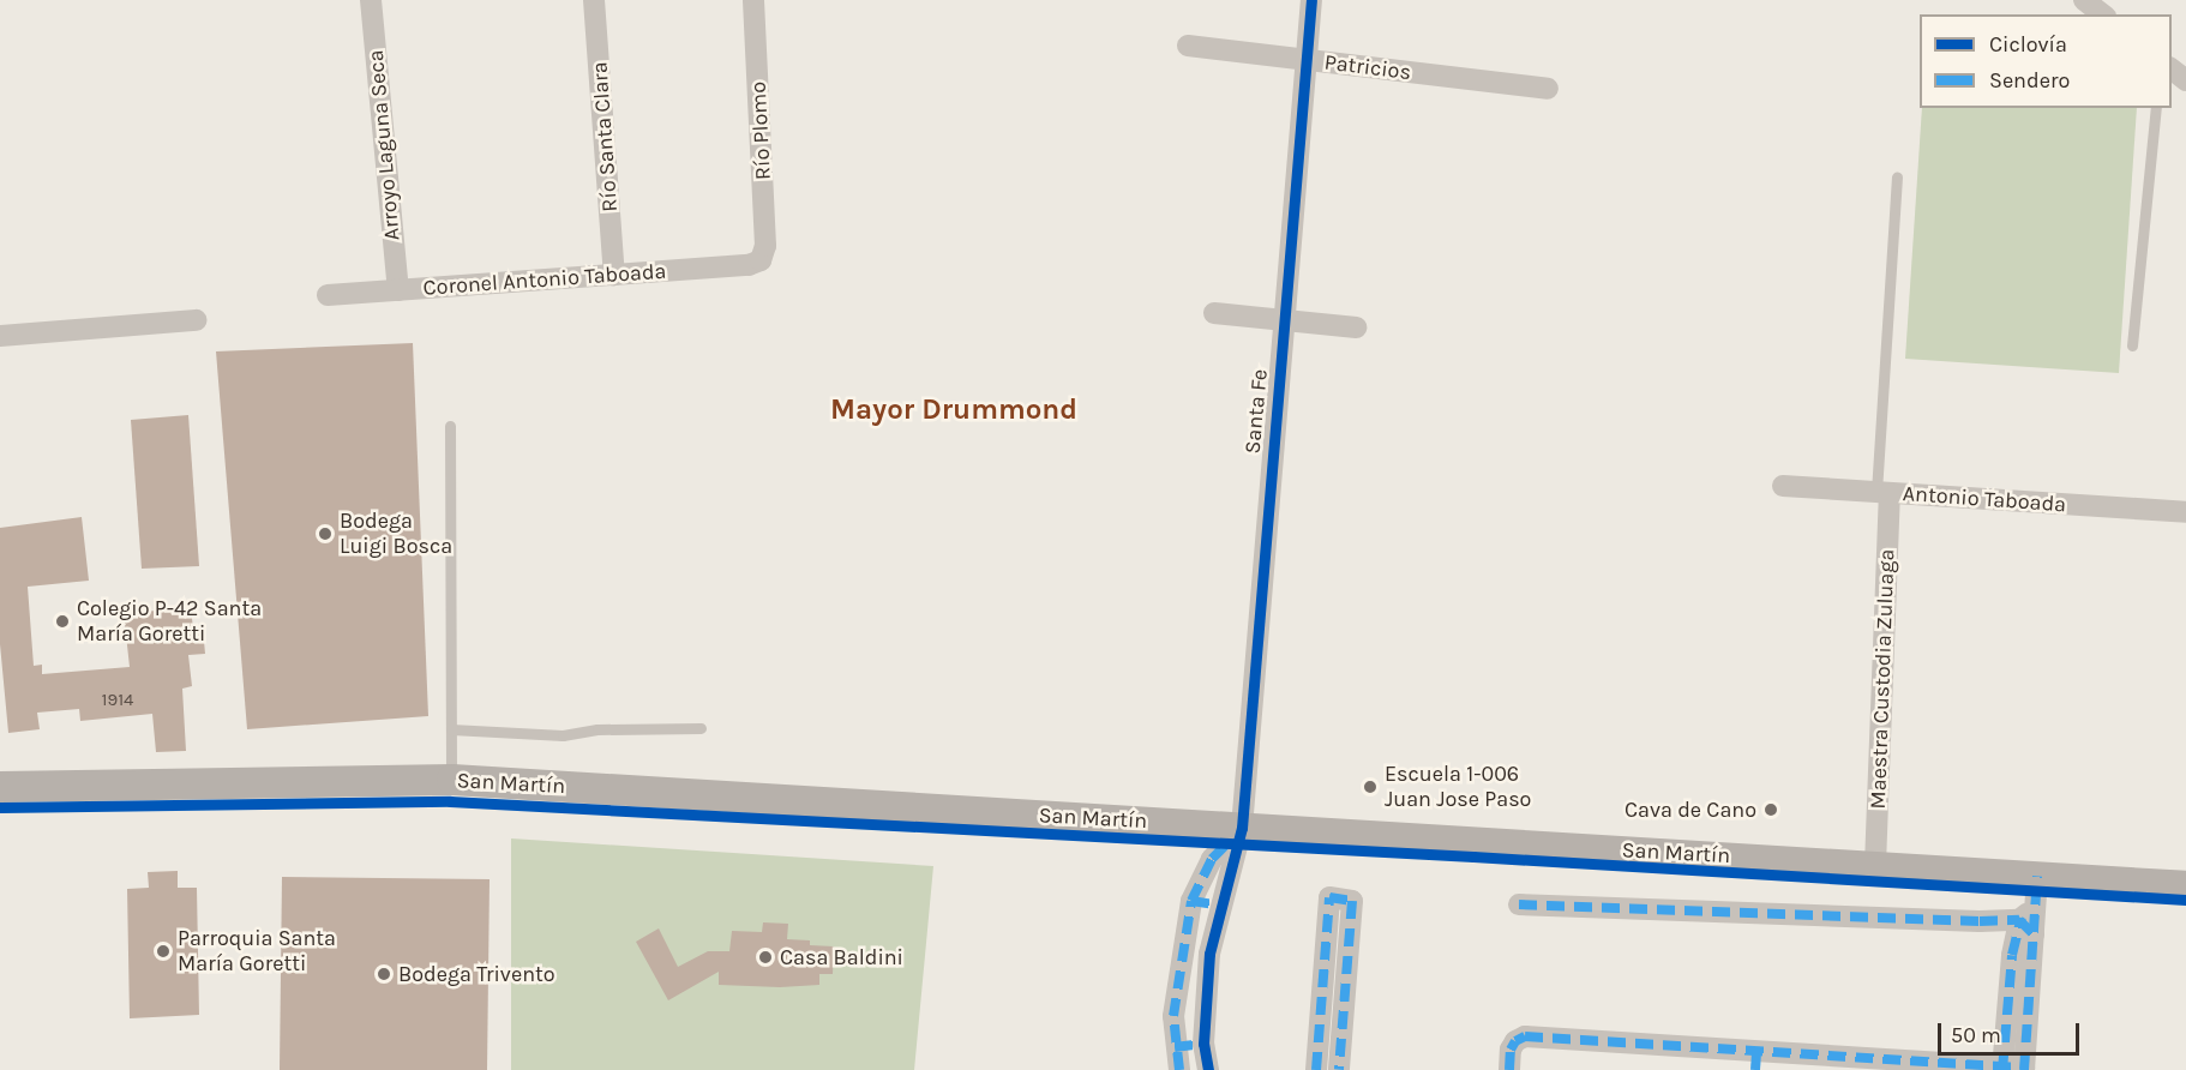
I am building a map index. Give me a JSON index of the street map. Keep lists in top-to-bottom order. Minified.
{"streets":{"main road":["San Martín"],"street":["Patricios","Río Plomo","Río Santa Clara","Arroyo Laguna Seca","Coronel Antonio Taboada","Santa Fe","Antonio Taboada","Maestra Custodia Zuluaga"]},"crossings":[["Patricios","Santa Fe"],["Río Plomo","Coronel Antonio Taboada"],["Río Santa Clara","Coronel Antonio Taboada"],["Arroyo Laguna Seca","Coronel Antonio Taboada"],["Santa Fe","San Martín"],["Antonio Taboada","Maestra Custodia Zuluaga"],["Maestra Custodia Zuluaga","San Martín"]],"districts":["Mayor Drummond"],"places":["Bodega Luigi Bosca","Colegio P-42 Santa María Goretti","Escuela 1-006 Juan Jose Paso","Cava de Cano","Parroquia Santa María Goretti","Casa Baldini","Bodega Trivento"],"house_numbers":["1914"],"legend":["Ciclovía","Sendero"],"scale_bar":"50 m"}
